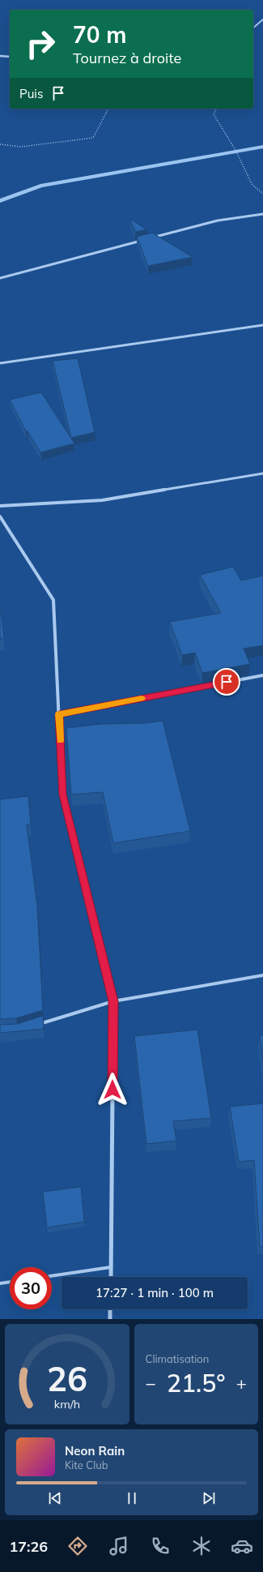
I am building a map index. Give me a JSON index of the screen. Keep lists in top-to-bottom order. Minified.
{"page":{"turn":["70 m","Tournez à droite"],"then":"Puis","limit":"30","trip":"17:27 · 1 min · 100 m","tile":"Climatisation","heat":["−","21.5°","+"],"song":["Neon Rain","Kite Club"],"tabs":"17:26","gauge":["26","km/h"]}}
